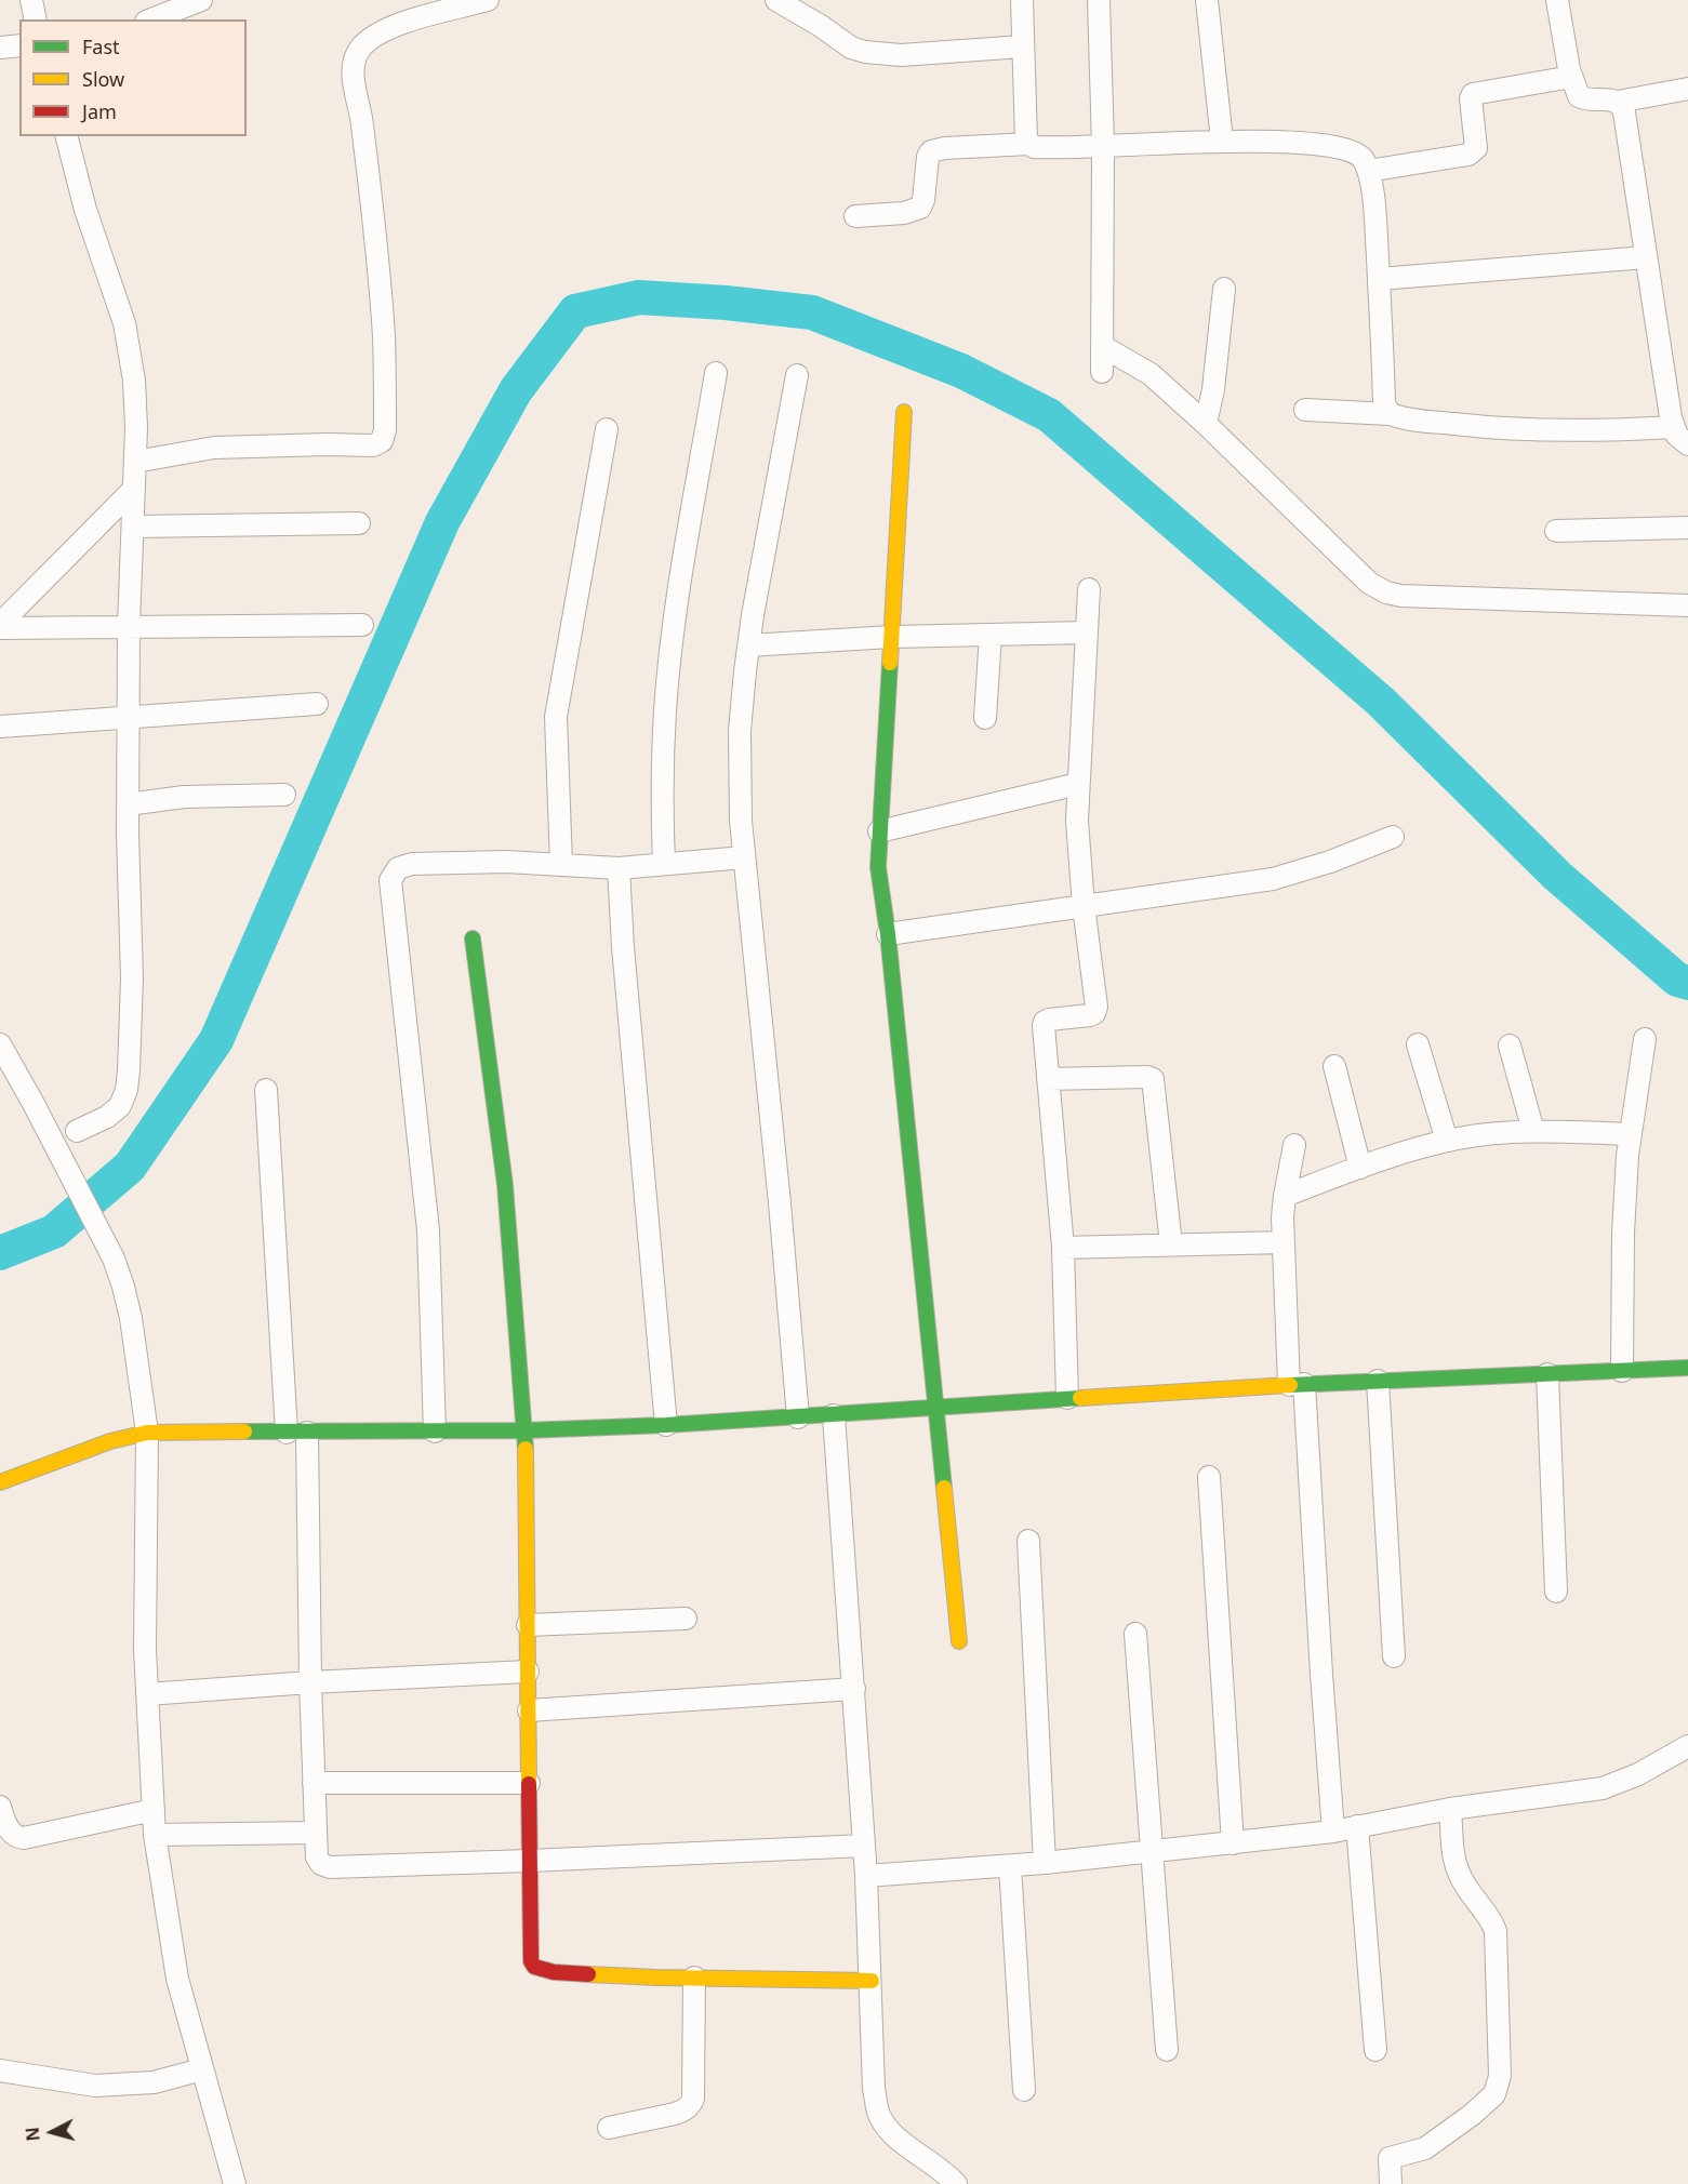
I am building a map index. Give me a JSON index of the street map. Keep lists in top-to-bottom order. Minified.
{"legend":["Fast","Slow","Jam"],"north":"left"}
